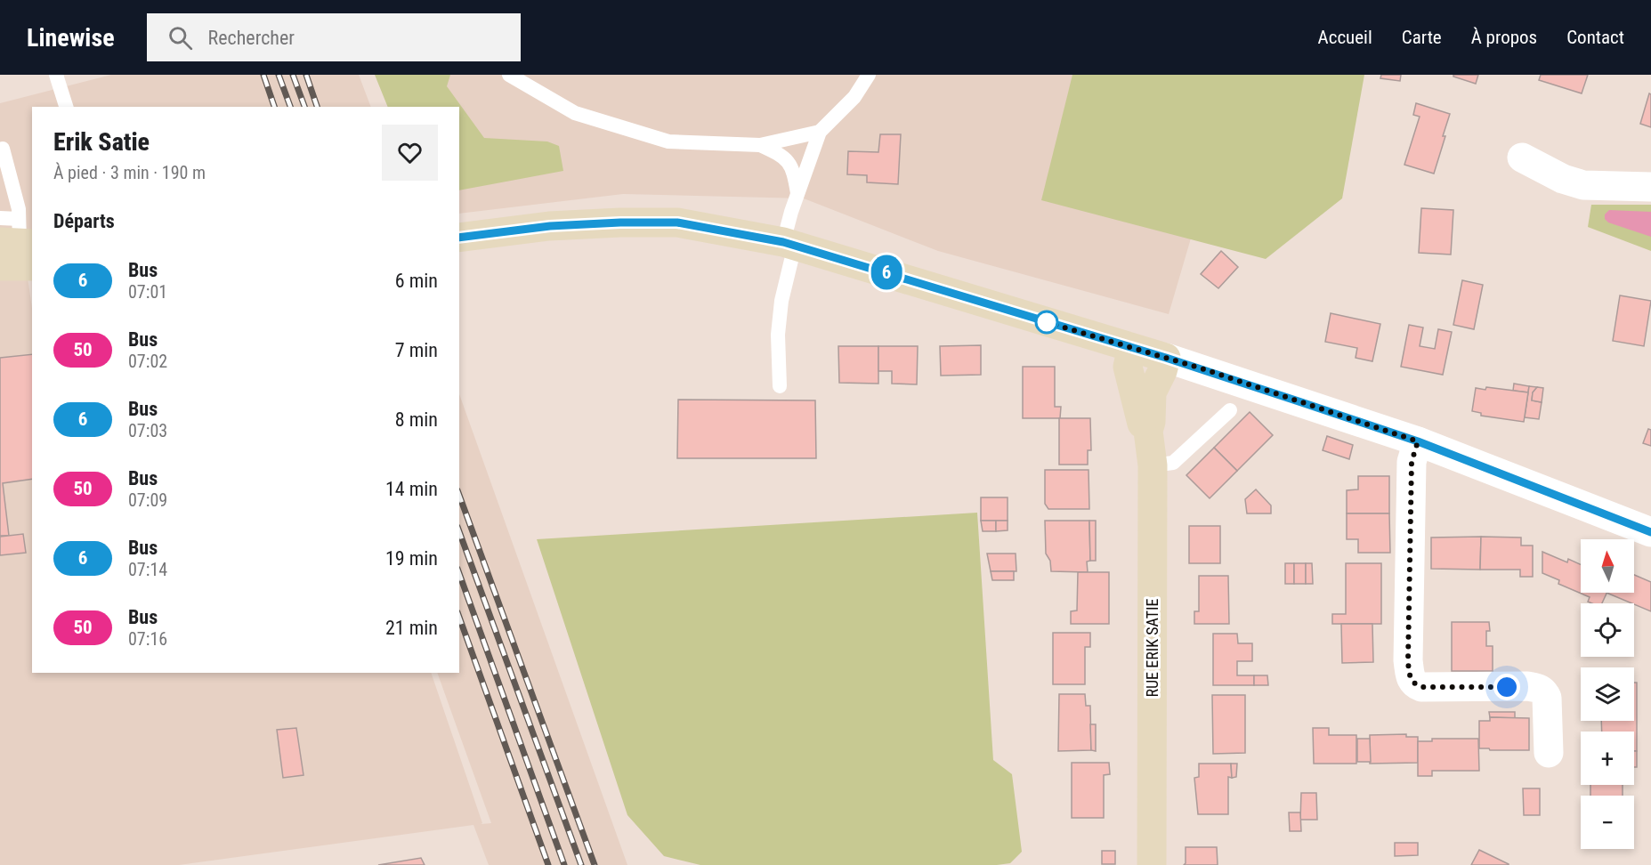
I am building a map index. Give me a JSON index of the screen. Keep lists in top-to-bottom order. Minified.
{"streets":{"street":["RUE ERIK SATIE"]},"lines":["bus line 6"],"north":"top","page":{"header":"Linewise","search":"Rechercher","nav":["Accueil","Carte","À propos","Contact"],"on_map":"6","heading":[["Erik Satie","À pied · 3 min · 190 m"],"Départs"],"list":[{"mark":"6","name":"Bus","note":"07:01","value":"6 min"},{"mark":"50","name":"Bus","note":"07:02","value":"7 min"},{"mark":"6","name":"Bus","note":"07:03","value":"8 min"},{"mark":"50","name":"Bus","note":"07:09","value":"14 min"},{"mark":"6","name":"Bus","note":"07:14","value":"19 min"},{"mark":"50","name":"Bus","note":"07:16","value":"21 min"}],"map_buttons":["+","−"]}}
